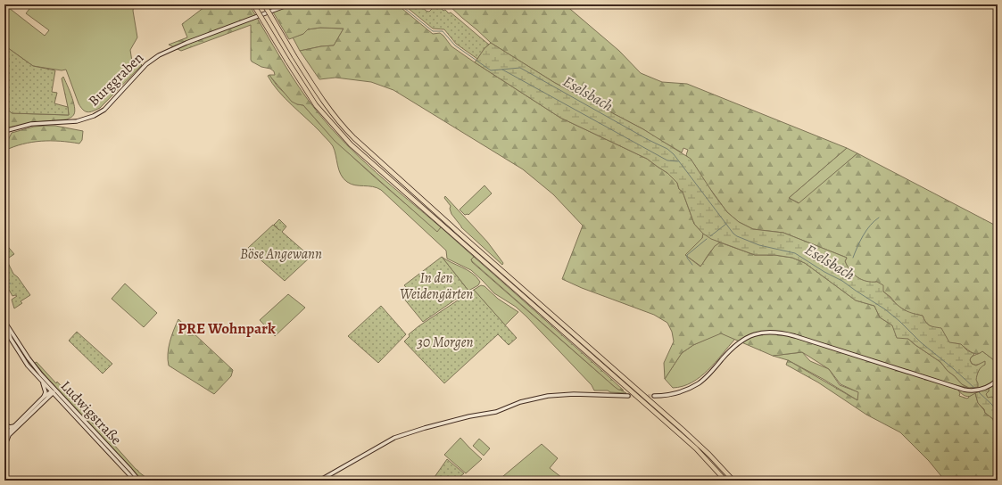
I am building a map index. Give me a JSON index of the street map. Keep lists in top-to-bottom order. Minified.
{"streets":{"street":["Burggraben","Ludwigstraße"]},"districts":["PRE Wohnpark"],"water":["Eselsbach"],"parks":["Böse Angewann","In den Weidengärten","30 Morgen"]}
